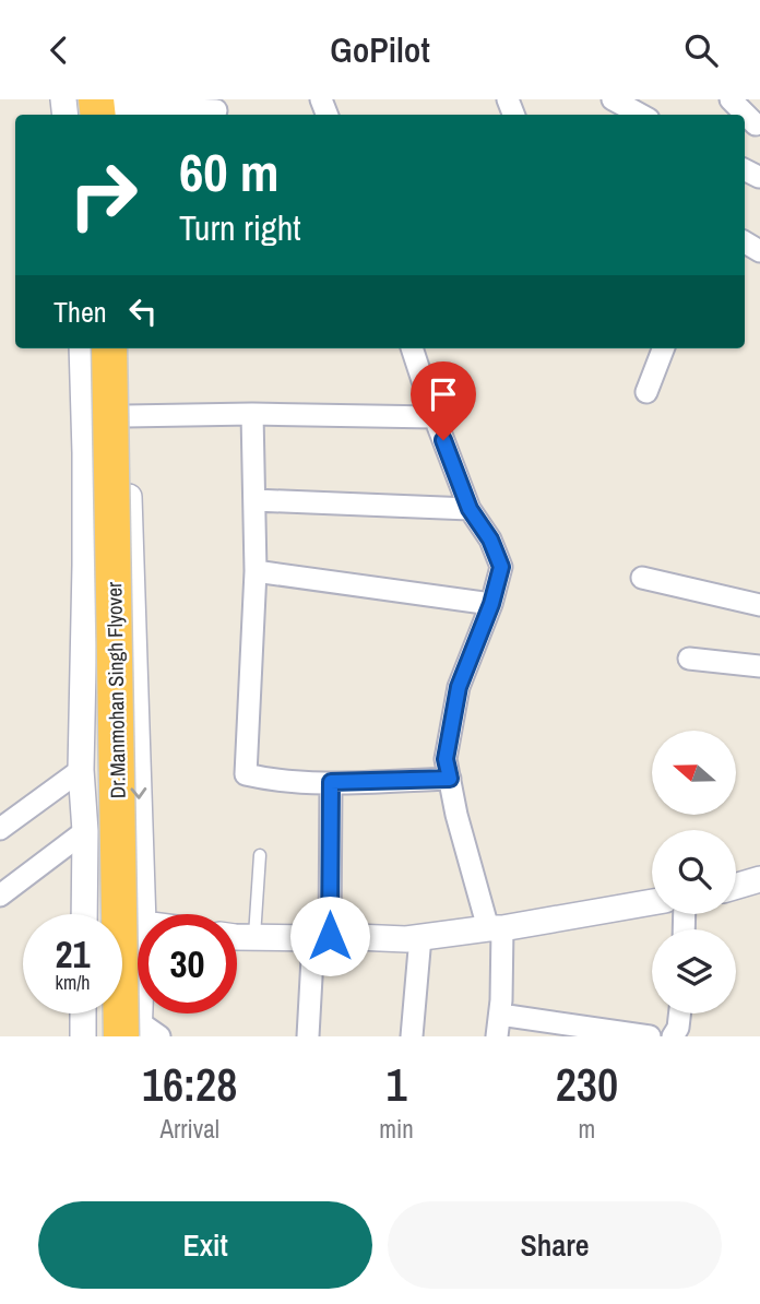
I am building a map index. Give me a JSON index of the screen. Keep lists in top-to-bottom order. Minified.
{"streets":{"highway":["Dr.Manmohan Singh Flyover"]},"north":"left","page":{"header":"GoPilot","turn":["60 m","Turn right"],"then":"Then","speed":"21 km/h","limit":"30","eta":["16:28","Arrival","1","min","230","m"],"buttons":["Exit","Share"]}}
